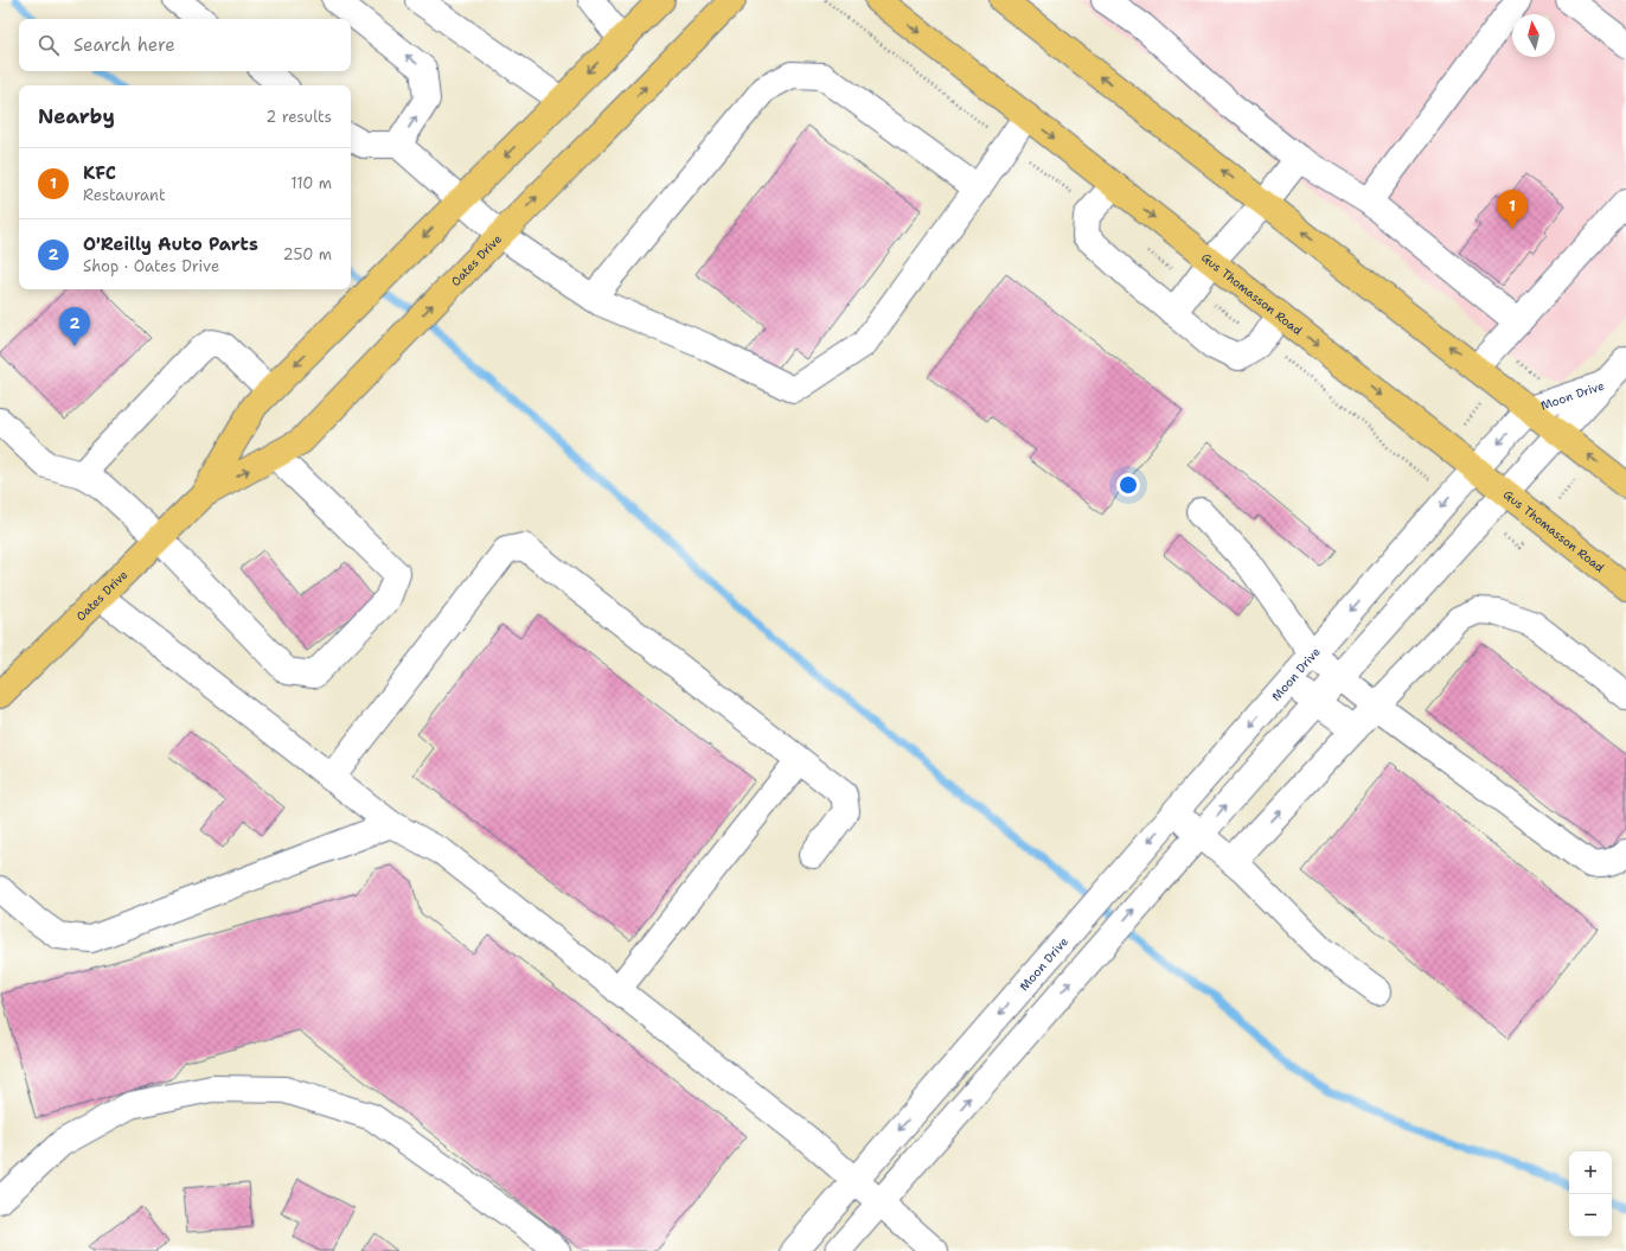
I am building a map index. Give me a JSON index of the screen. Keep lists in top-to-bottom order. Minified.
{"streets":{"main road":["Oates Drive","Gus Thomasson Road"],"street":["Moon Drive"]},"crossings":[["Gus Thomasson Road","Moon Drive"]],"north":"top","page":{"search":"Search here","heading":["Nearby","2 results"],"list":[{"mark":"1","name":"KFC","note":"Restaurant","value":"110 m"},{"mark":"2","name":"O'Reilly Auto Parts","note":"Shop · Oates Drive","value":"250 m"}],"pins":["1","2"],"map_buttons":["+","−"]}}
